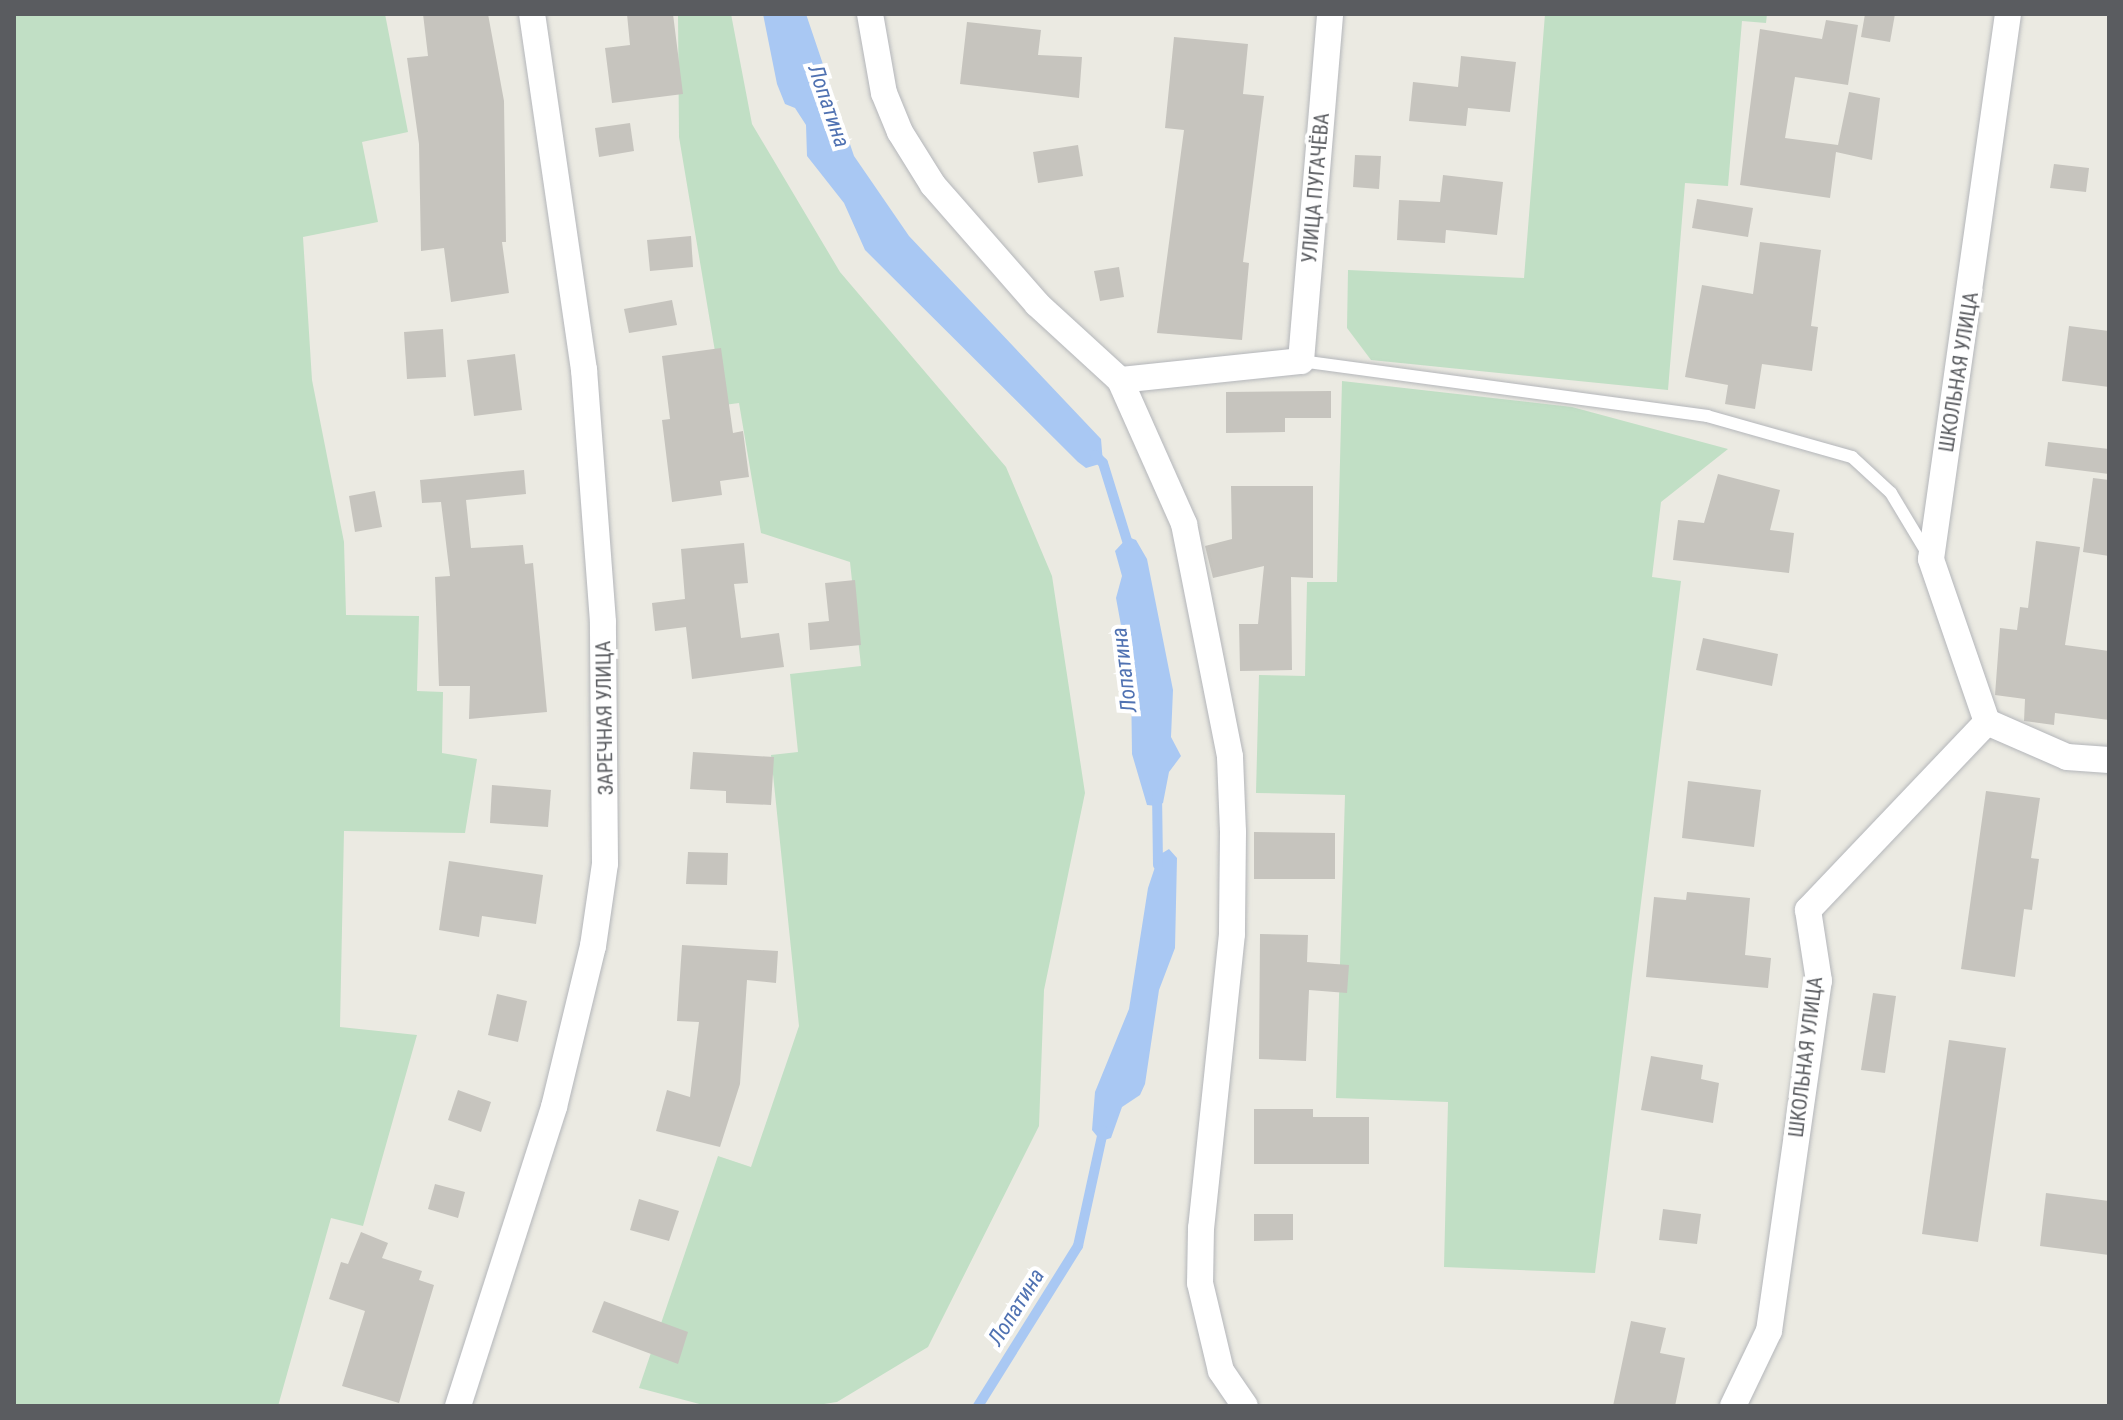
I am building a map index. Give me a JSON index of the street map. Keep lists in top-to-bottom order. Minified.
{"streets":{"street":["УЛИЦА ПУГАЧЁВА","ШКОЛЬНАЯ УЛИЦА","ЗАРЕЧНАЯ УЛИЦА"]},"water":["Лопатина"]}
